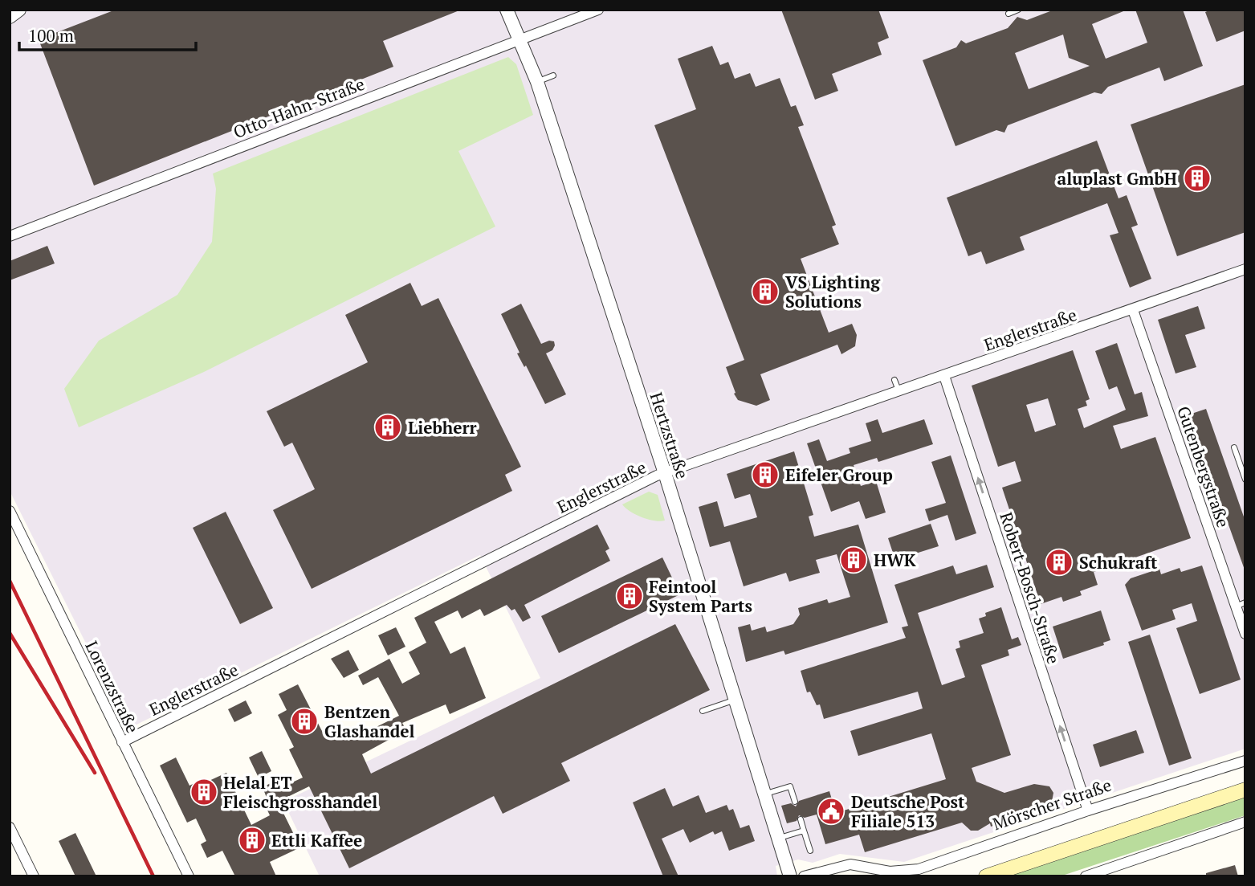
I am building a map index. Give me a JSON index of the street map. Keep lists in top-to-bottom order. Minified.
{"streets":{"street":["Otto-Hahn-Straße","Englerstraße","Hertzstraße","Gutenbergstraße","Robert-Bosch-Straße","Lorenzstraße","Mörscher Straße"]},"crossings":[["Otto-Hahn-Straße","Hertzstraße"],["Englerstraße","Hertzstraße"],["Englerstraße","Gutenbergstraße"],["Englerstraße","Robert-Bosch-Straße"],["Englerstraße","Lorenzstraße"],["Robert-Bosch-Straße","Mörscher Straße"]],"one_way":["Robert-Bosch-Straße"],"places":{"building":["aluplast GmbH","VS Lighting Solutions","Liebherr","Eifeler Group","HWK","Schukraft","Feintool System Parts","Bentzen Glashandel","Helal ET Fleischgrosshandel","Ettli Kaffee"],"public building":["Deutsche Post Filiale 513"]},"scale_bar":"100 m"}
